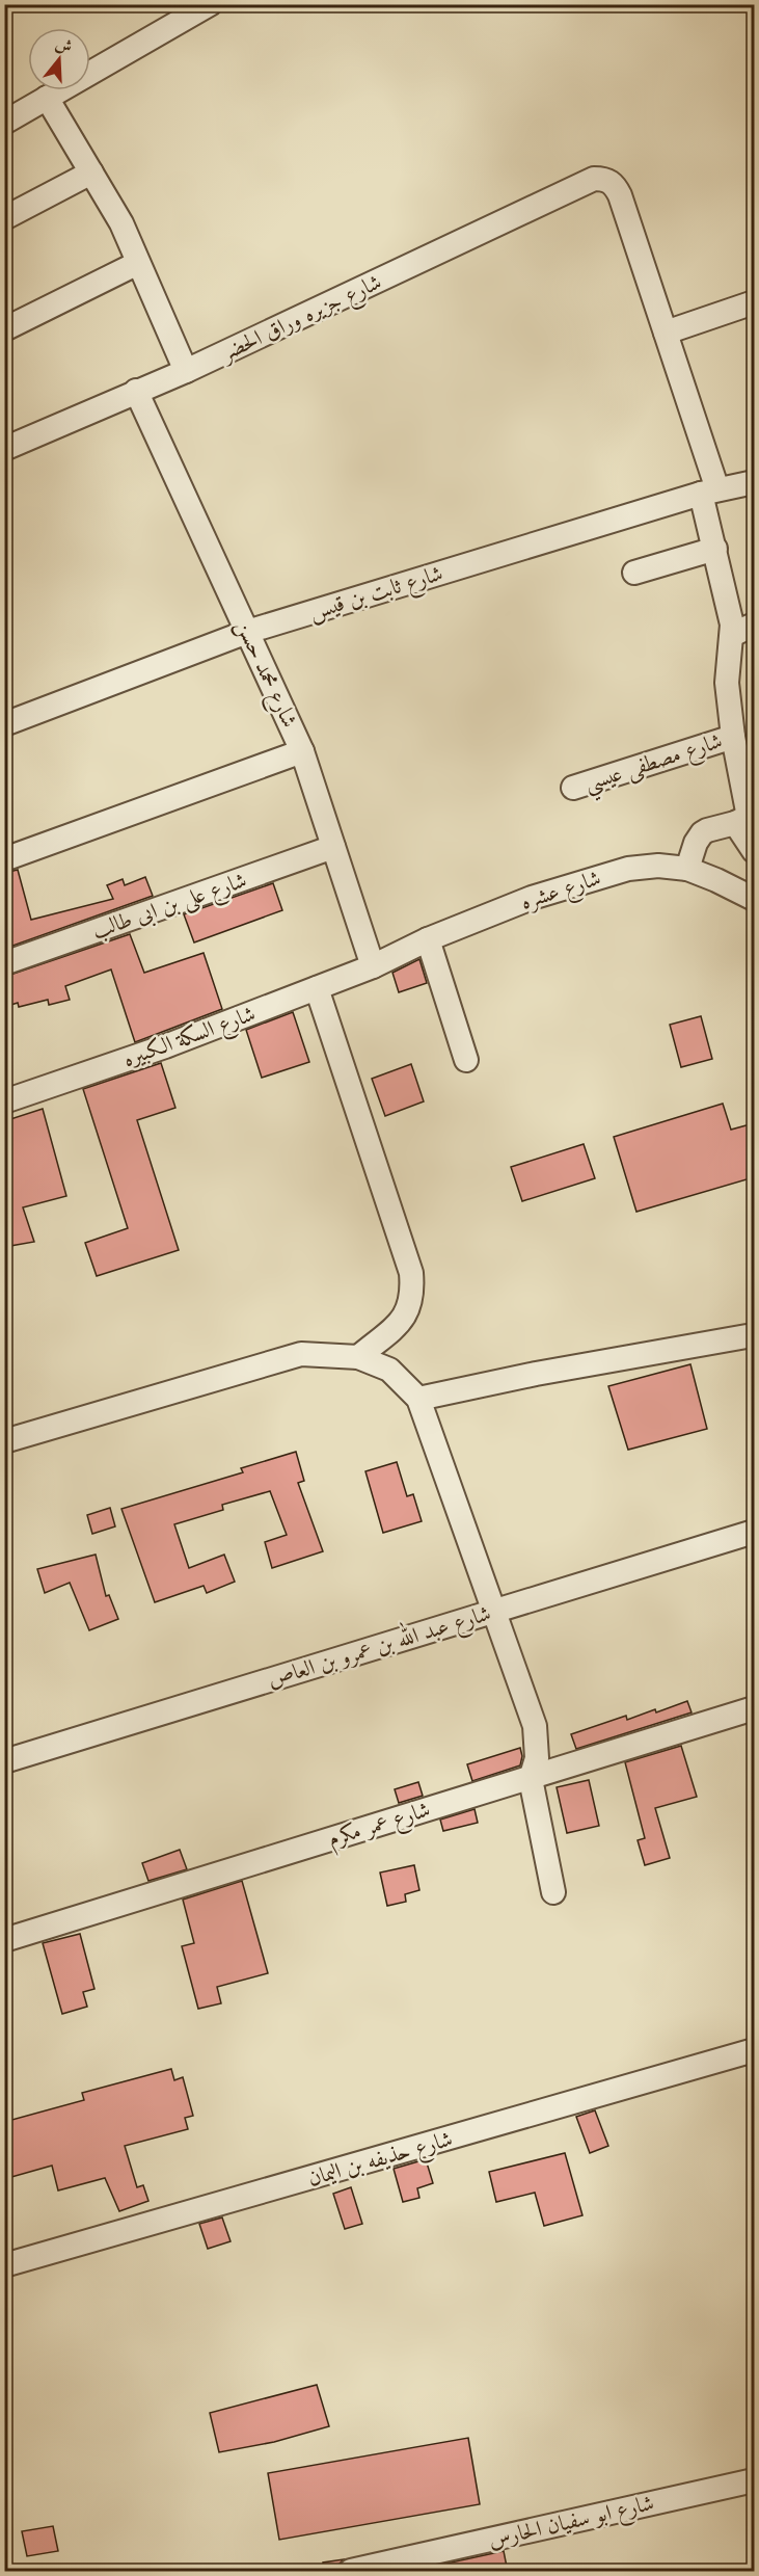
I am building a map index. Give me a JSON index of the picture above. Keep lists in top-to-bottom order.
{
  "streets": {
    "street": [
      "شارع جزيره وراق الحضر",
      "شارع ثابت بن قيس",
      "شارع محمد حسن",
      "شارع مصطفى عيسي",
      "شارع عشره",
      "شارع على بن ابى طالب",
      "شارع السكة الكبيره",
      "شارع عبد الله بن عمرو بن العاص",
      "شارع عمر مكرم",
      "شارع حذيفه بن اليمان",
      "شارع ابو سفيان الحارس"
    ]
  },
  "crossings": [
    ["شارع جزيره وراق الحضر", "شارع محمد حسن"],
    ["شارع ثابت بن قيس", "شارع محمد حسن"],
    ["شارع محمد حسن", "شارع عشره"],
    ["شارع محمد حسن", "شارع على بن ابى طالب"],
    ["شارع محمد حسن", "شارع السكة الكبيره"],
    ["شارع عشره", "شارع السكة الكبيره"]
  ],
  "north": "top"
}
